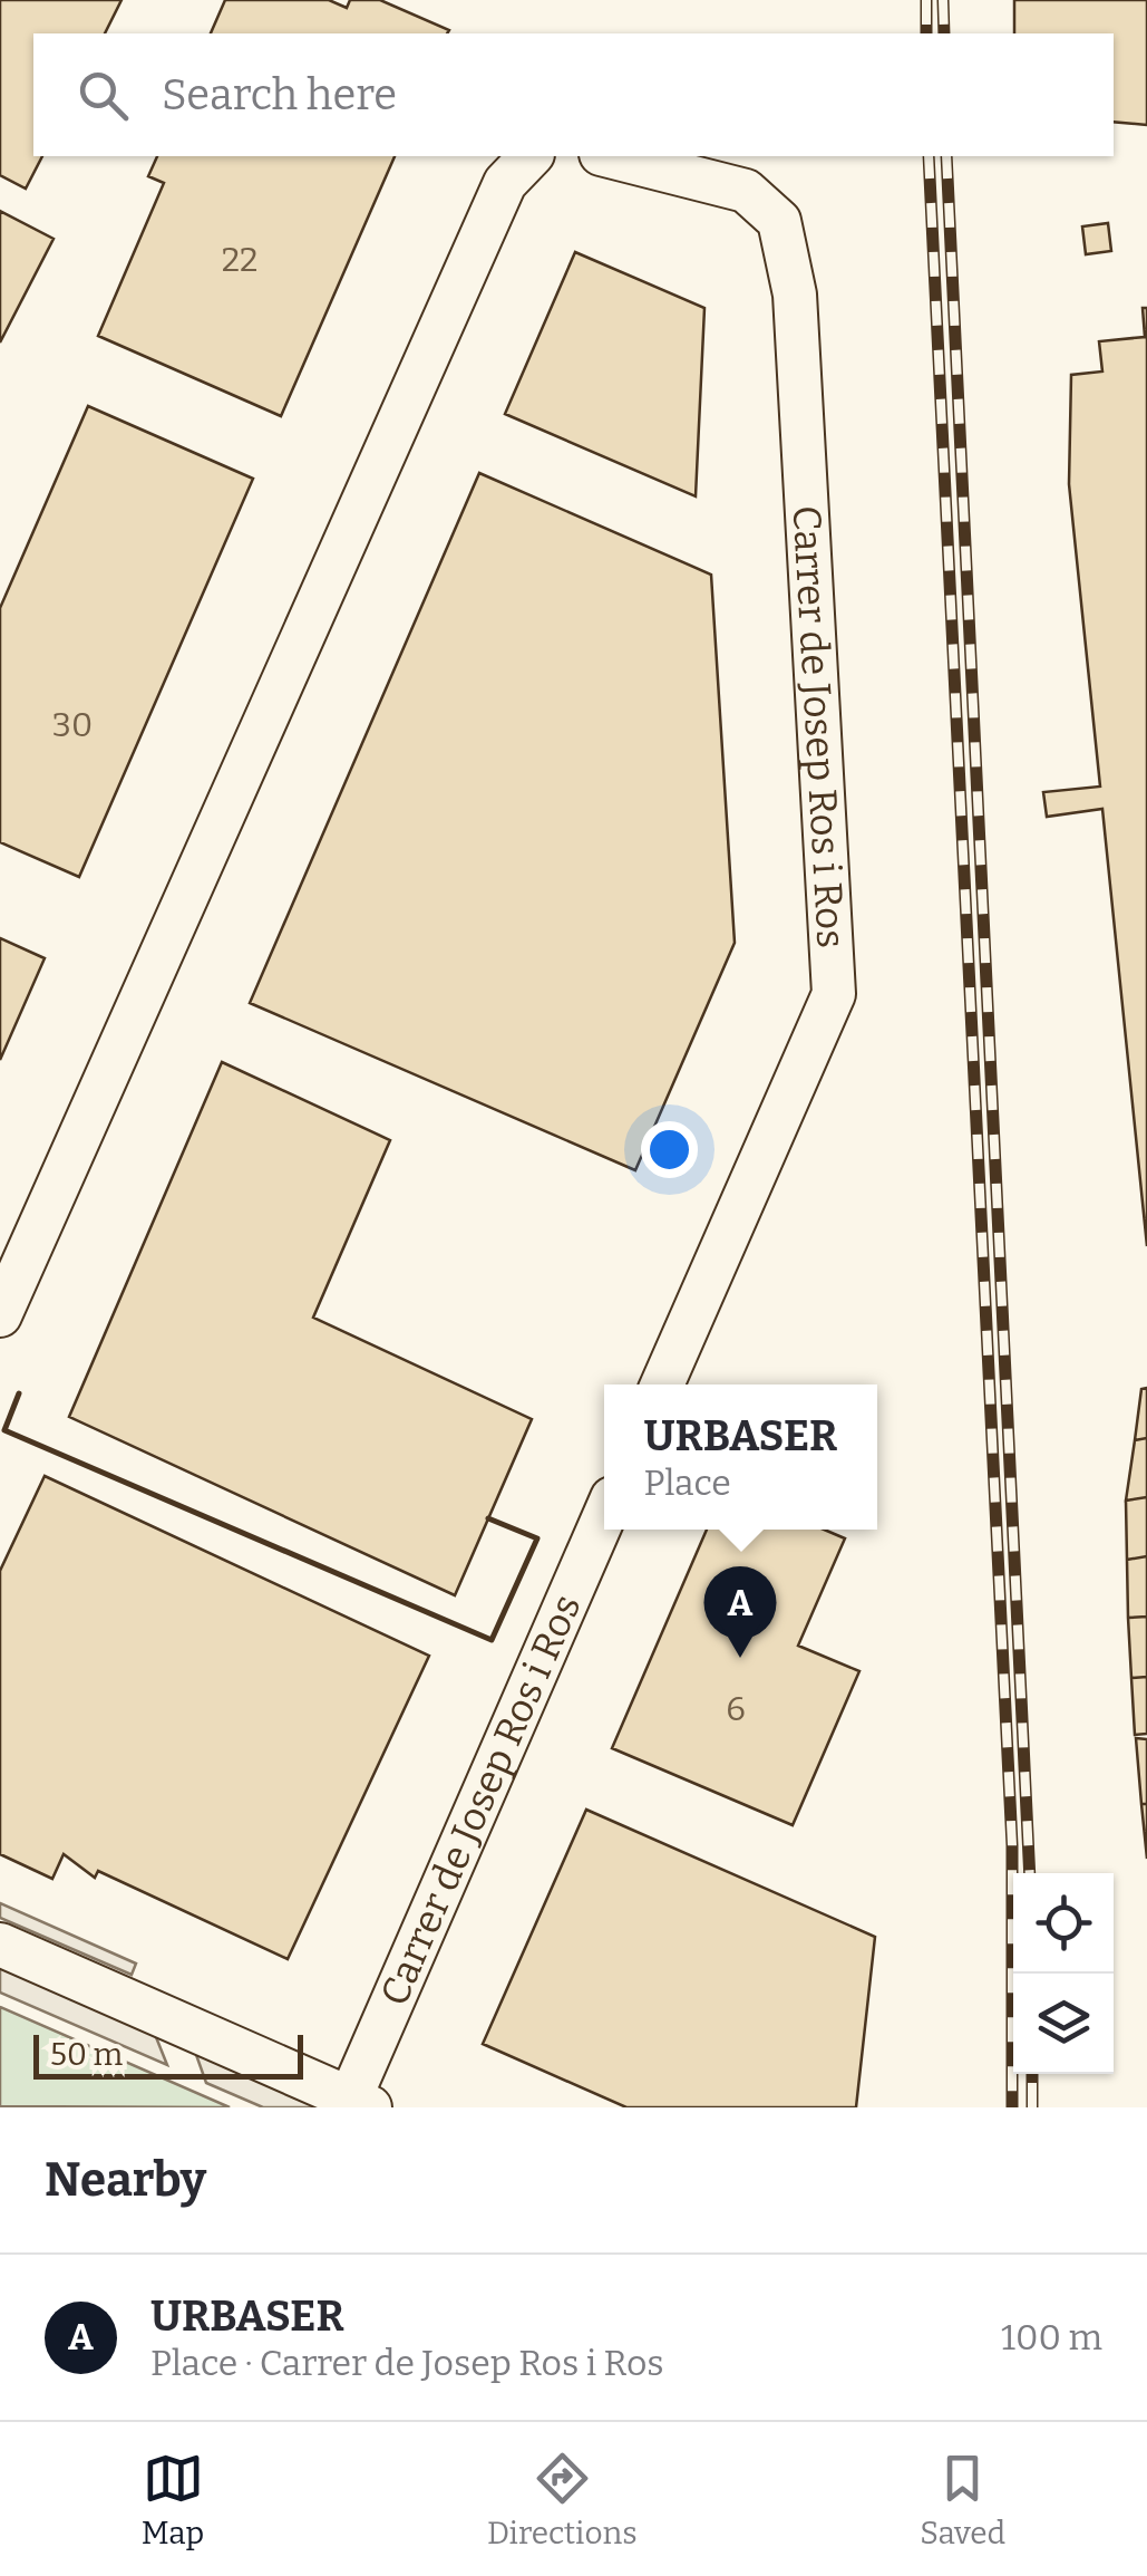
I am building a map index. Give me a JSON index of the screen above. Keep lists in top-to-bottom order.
{
  "streets": {
    "street": ["Carrer de Josep Ros i Ros"]
  },
  "house_numbers": ["22", "30", "6"],
  "scale_bar": "50 m",
  "page": {
    "search": "Search here",
    "popup": ["URBASER", "Place"],
    "pins": "A",
    "scale": "50 m",
    "heading": "Nearby",
    "list": [
      {
        "mark": "A",
        "name": "URBASER",
        "note": "Place · Carrer de Josep Ros i Ros",
        "value": "100 m"
      }
    ],
    "nav": ["Map", "Directions", "Saved"]
  }
}
